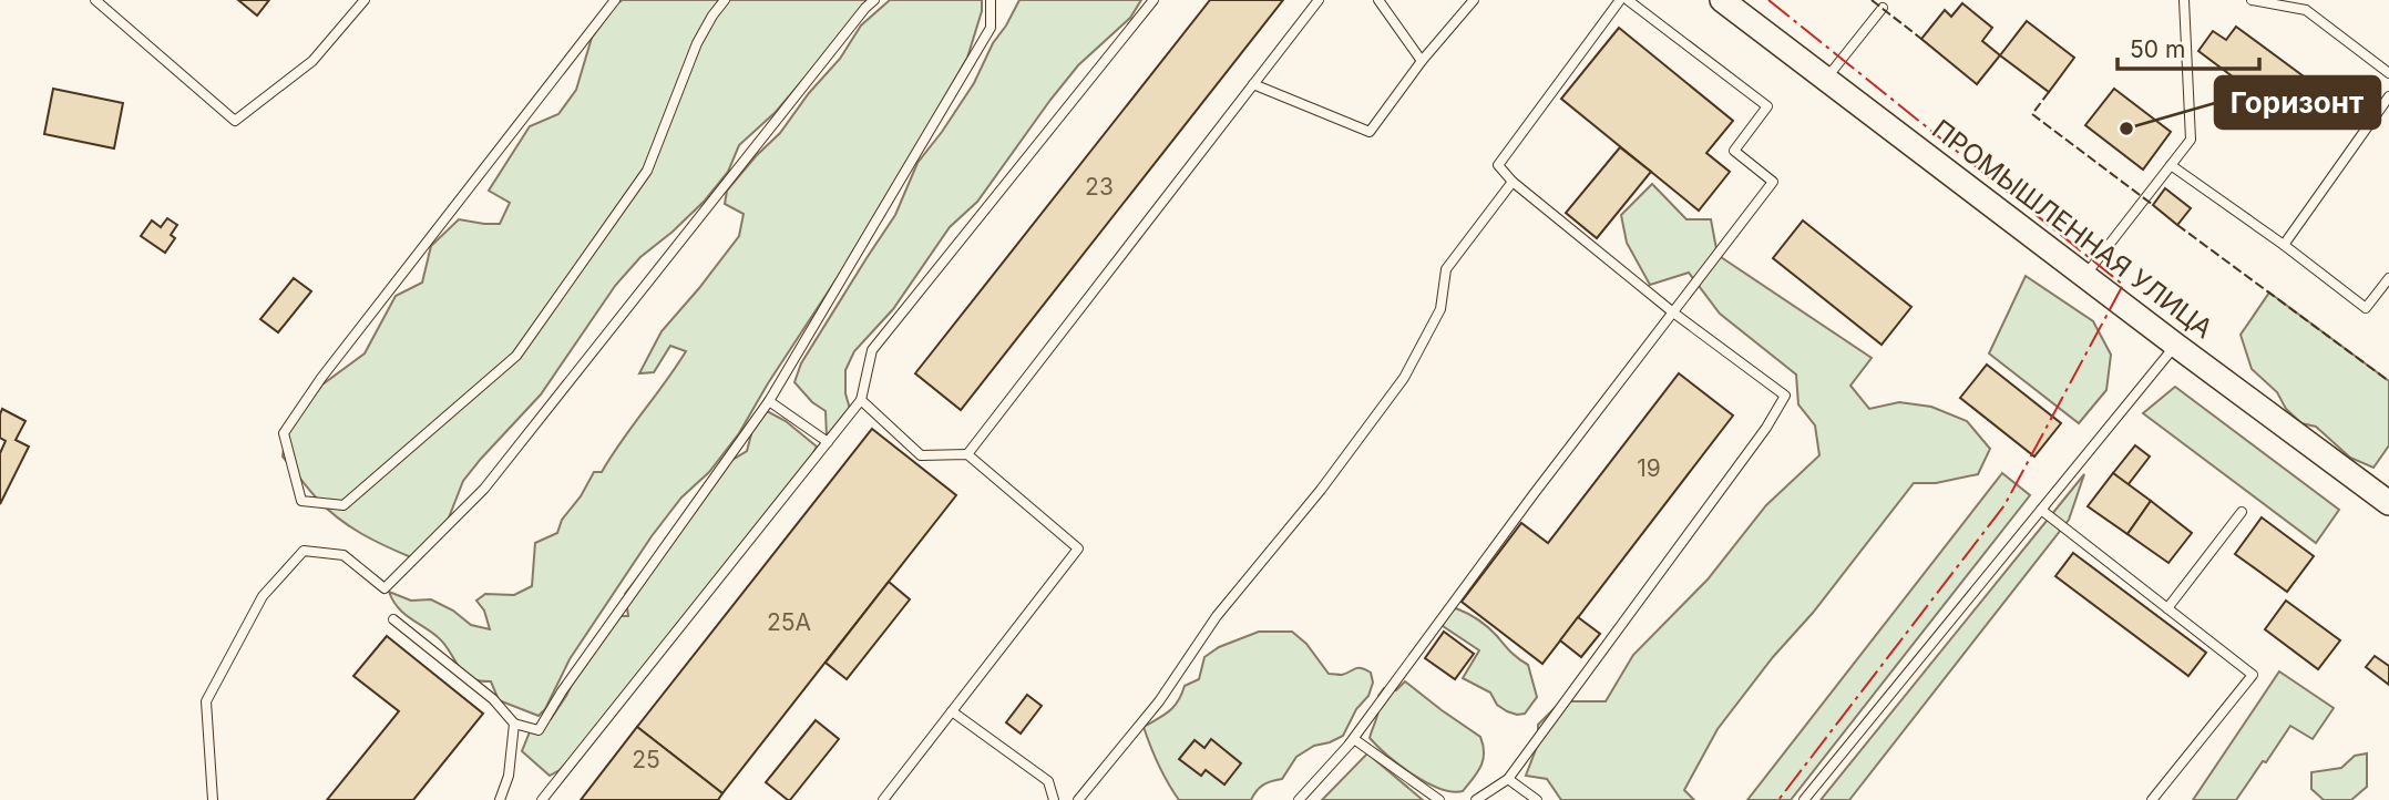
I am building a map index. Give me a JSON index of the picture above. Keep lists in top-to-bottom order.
{
  "streets": {
    "street": ["ПРОМЫШЛЕННАЯ УЛИЦА"]
  },
  "places": ["Горизонт"],
  "house_numbers": [
    "23",
    "19",
    "25А",
    "25"
  ],
  "scale_bar": "50 m"
}
